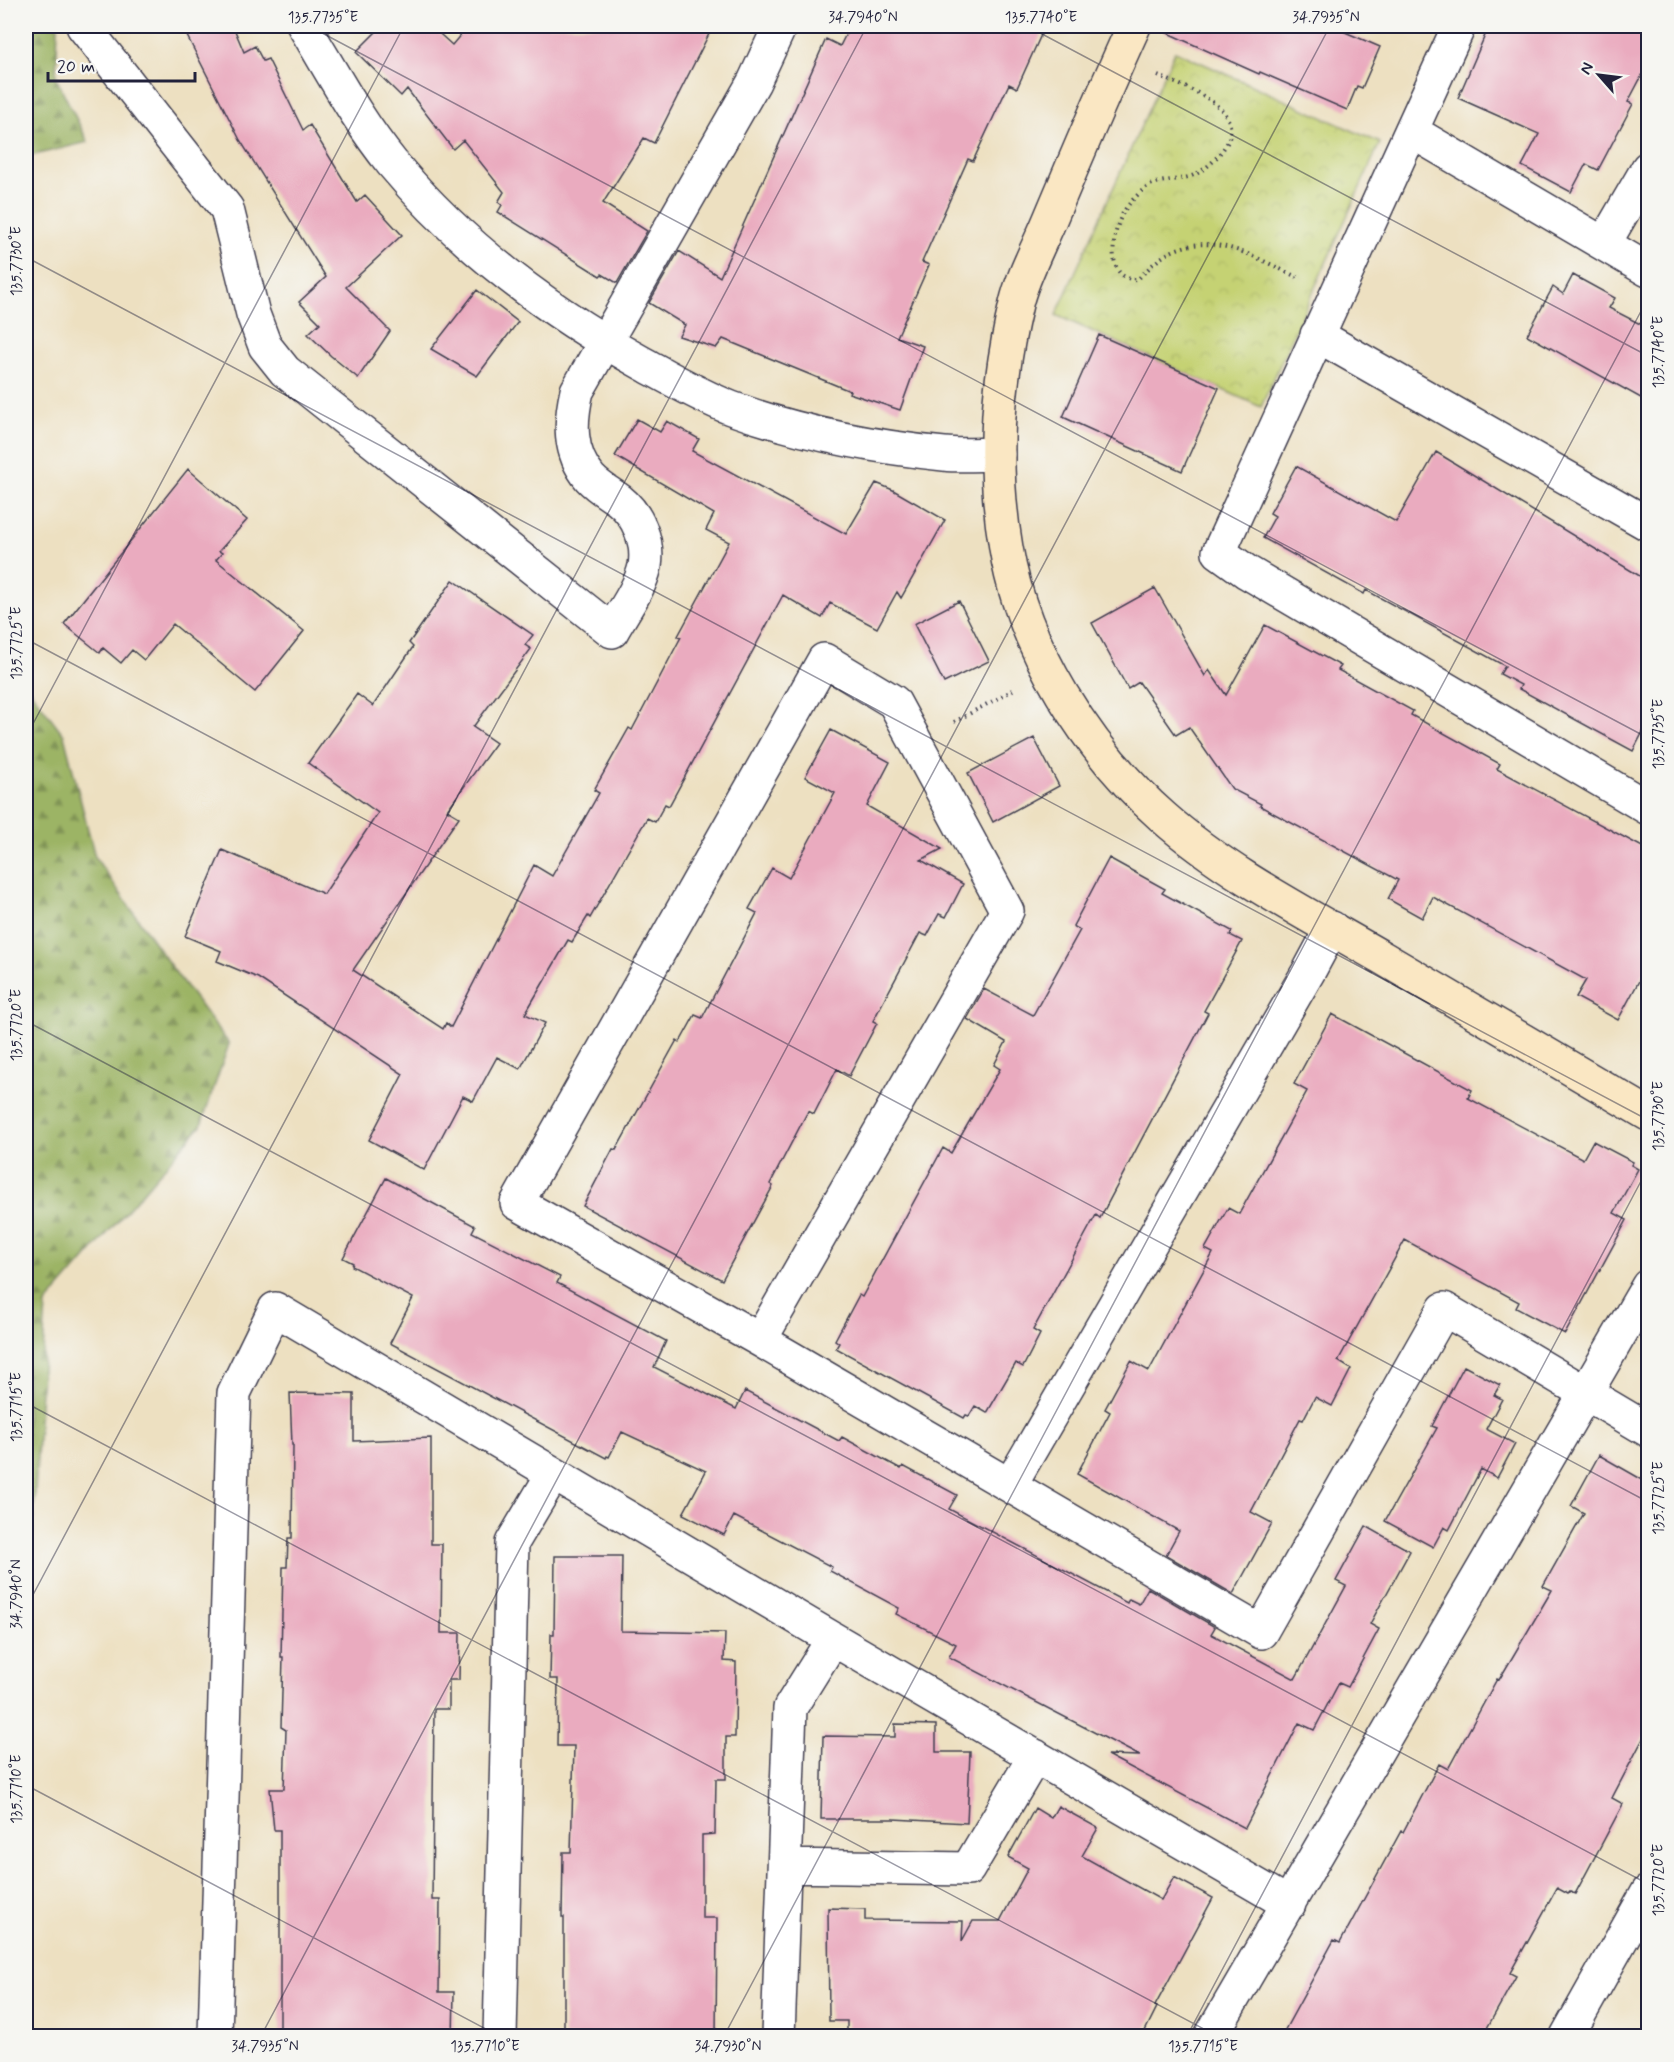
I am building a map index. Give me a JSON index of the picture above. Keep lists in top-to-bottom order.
{
  "scale_bar": "20 m",
  "north": "top left",
  "coordinates": [
    "135.7735°E",
    "34.7940°N",
    "135.7740°E",
    "34.7935°N",
    "135.7730°E",
    "135.7725°E",
    "135.7720°E",
    "135.7715°E",
    "135.7710°E",
    "34.7930°N"
  ]
}
